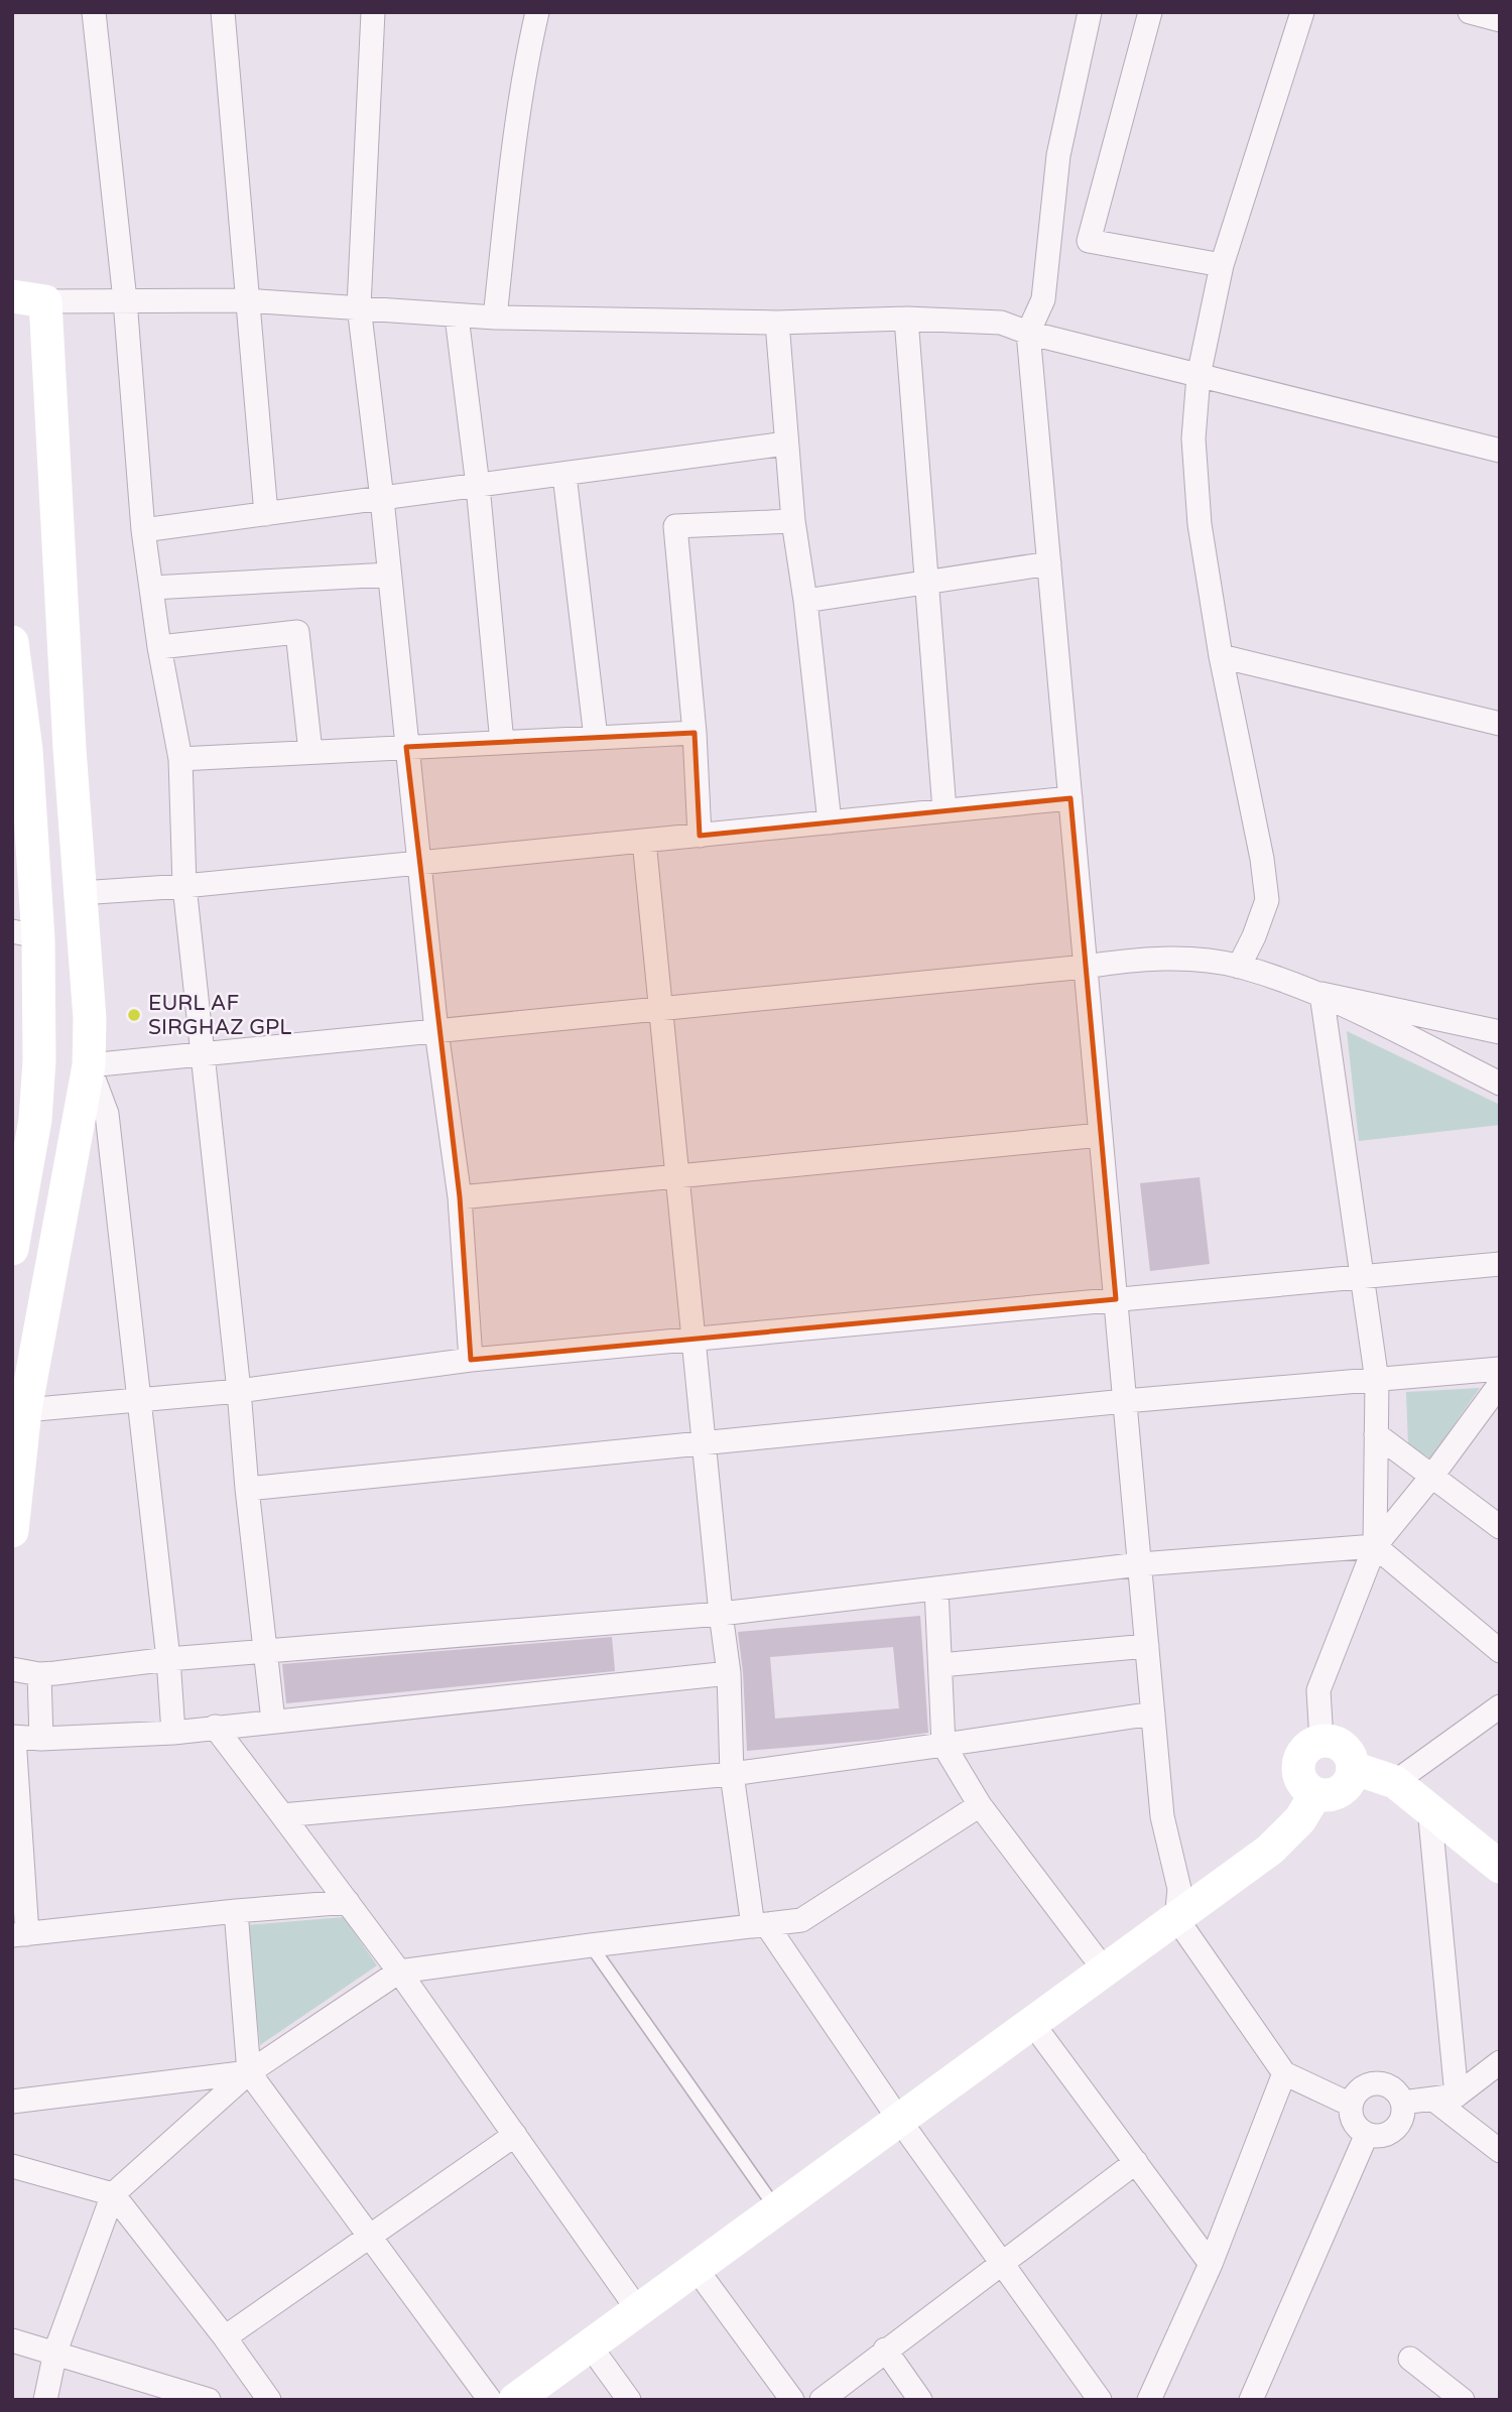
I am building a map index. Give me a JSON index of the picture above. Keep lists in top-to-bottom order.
{
  "places": ["EURL AF SIRGHAZ GPL"]
}
